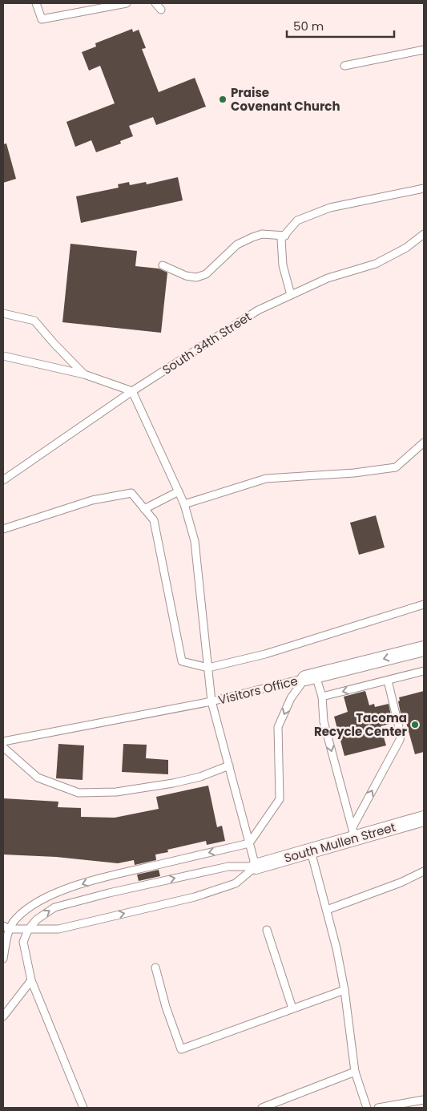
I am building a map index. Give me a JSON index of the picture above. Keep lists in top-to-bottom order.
{
  "streets": {
    "street": ["South Mullen Street"],
    "lane": ["South 34th Street", "Visitors Office"]
  },
  "places": ["Praise Covenant Church", "Tacoma Recycle Center"],
  "scale_bar": "50 m"
}
